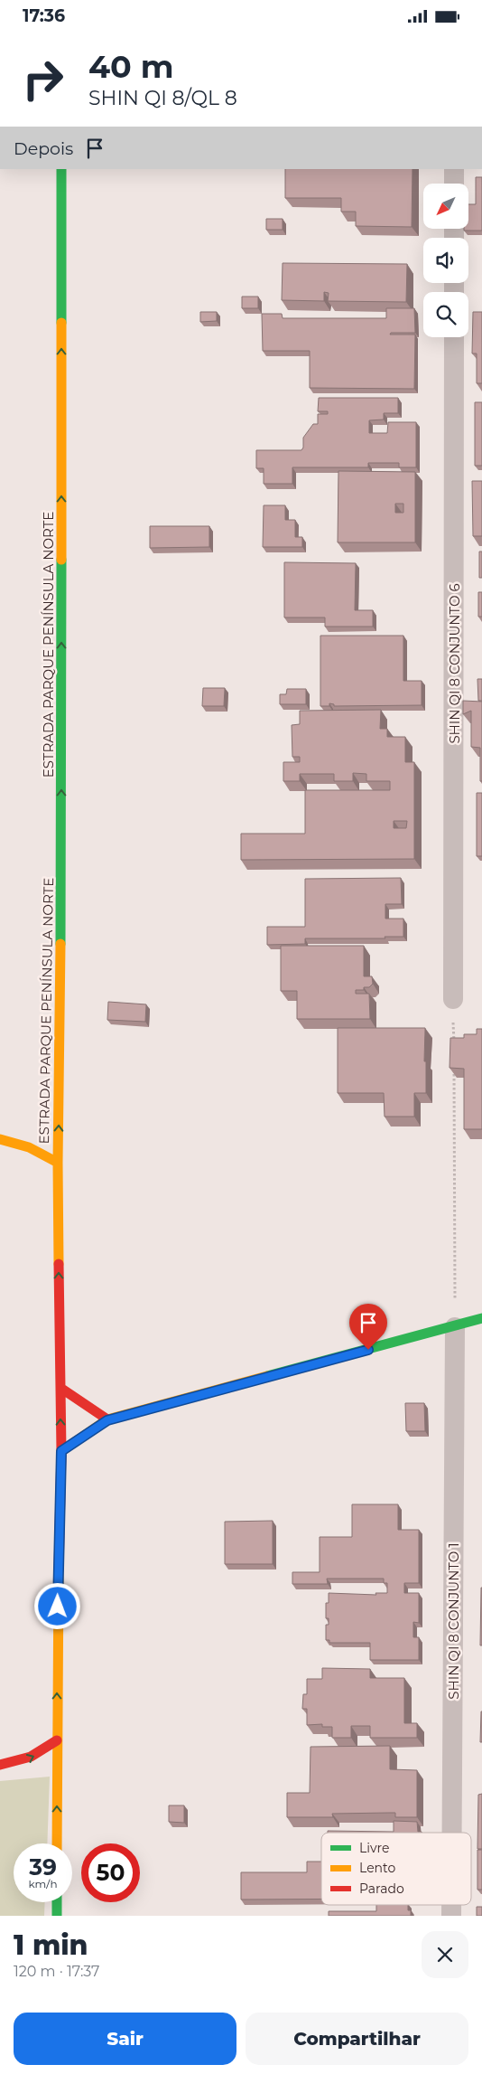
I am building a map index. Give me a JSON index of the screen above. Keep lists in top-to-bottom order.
{
  "streets": {
    "main road": ["ESTRADA PARQUE PENÍNSULA NORTE"],
    "street": ["SHIN QI 8 CONJUNTO 6", "SHIN QI 8 CONJUNTO 1"]
  },
  "one_way": ["ESTRADA PARQUE PENÍNSULA NORTE"],
  "legend": ["Livre", "Lento", "Parado"],
  "north": "bottom left",
  "page": {
    "status": "17:36",
    "turn": ["40 m", "SHIN QI 8/QL 8"],
    "then": "Depois",
    "speed": "39 km/h",
    "limit": "50",
    "heading": ["1 min", "120 m · 17:37"],
    "buttons": ["Sair", "Compartilhar"]
  }
}
